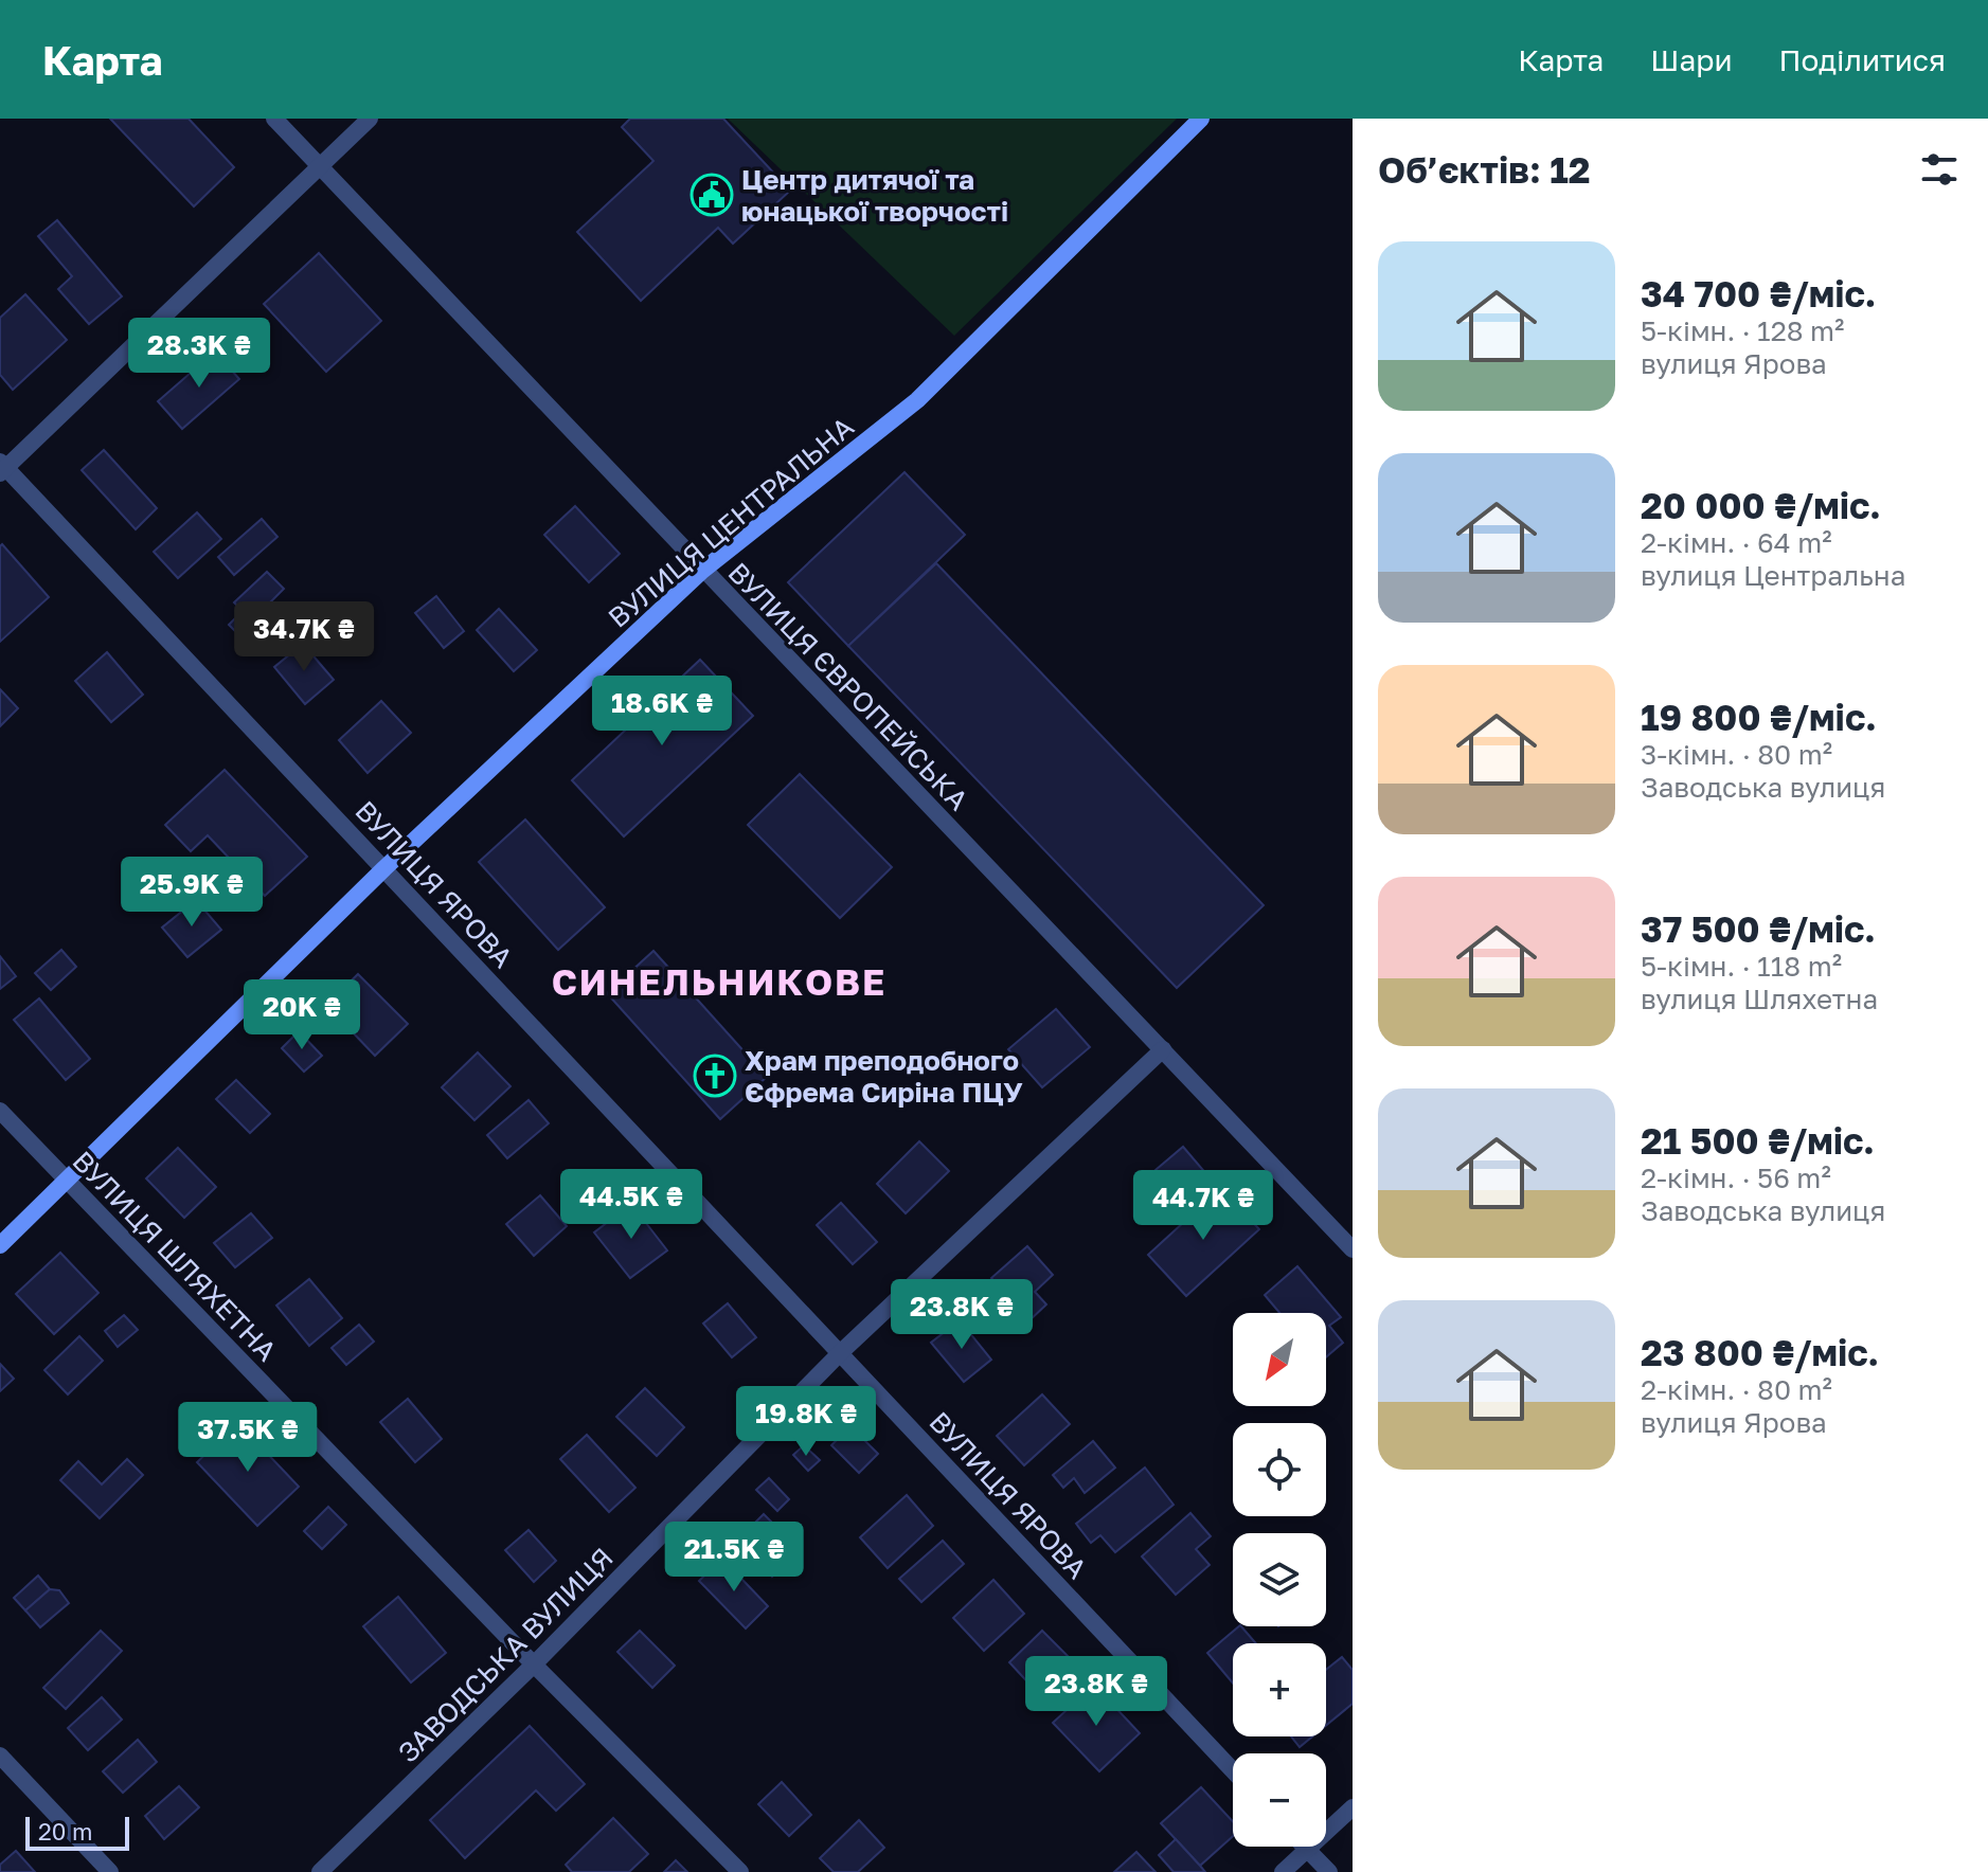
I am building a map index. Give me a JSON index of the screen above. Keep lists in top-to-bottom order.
{
  "streets": {
    "main road": ["ВУЛИЦЯ ЦЕНТРАЛЬНА"],
    "street": [
      "ВУЛИЦЯ ЄВРОПЕЙСЬКА",
      "ВУЛИЦЯ ЯРОВА",
      "ВУЛИЦЯ ШЛЯХЕТНА",
      "ЗАВОДСЬКА ВУЛИЦЯ"
    ]
  },
  "crossings": [
    ["ВУЛИЦЯ ЦЕНТРАЛЬНА", "ВУЛИЦЯ ЄВРОПЕЙСЬКА"],
    ["ВУЛИЦЯ ЦЕНТРАЛЬНА", "ВУЛИЦЯ ЯРОВА"],
    ["ВУЛИЦЯ ЦЕНТРАЛЬНА", "ВУЛИЦЯ ШЛЯХЕТНА"],
    ["ВУЛИЦЯ ЄВРОПЕЙСЬКА", "ЗАВОДСЬКА ВУЛИЦЯ"],
    ["ВУЛИЦЯ ЯРОВА", "ЗАВОДСЬКА ВУЛИЦЯ"],
    ["ВУЛИЦЯ ШЛЯХЕТНА", "ЗАВОДСЬКА ВУЛИЦЯ"]
  ],
  "districts": ["СИНЕЛЬНИКОВЕ"],
  "places": {
    "public building": ["Центр дитячої та юнацької творчості"],
    "church": ["Храм преподобного Єфрема Сиріна ПЦУ"]
  },
  "scale_bar": "20 m",
  "north": "bottom left",
  "page": {
    "header": "Карта",
    "nav": ["Карта", "Шари", "Поділитися"],
    "heading": "Об’єктів: 12",
    "list": [
      {
        "name": "34 700 ₴/міс.",
        "note": "5-кімн. · 128 m² · вулиця Ярова"
      },
      {
        "name": "20 000 ₴/міс.",
        "note": "2-кімн. · 64 m² · вулиця Центральна"
      },
      {
        "name": "19 800 ₴/міс.",
        "note": "3-кімн. · 80 m² · Заводська вулиця"
      },
      {
        "name": "37 500 ₴/міс.",
        "note": "5-кімн. · 118 m² · вулиця Шляхетна"
      },
      {
        "name": "21 500 ₴/міс.",
        "note": "2-кімн. · 56 m² · Заводська вулиця"
      },
      {
        "name": "23 800 ₴/міс.",
        "note": "2-кімн. · 80 m² · вулиця Ярова"
      }
    ],
    "price": [
      "28.3K ₴",
      "34.7K ₴",
      "18.6K ₴",
      "25.9K ₴",
      "20K ₴",
      "44.5K ₴",
      "44.7K ₴",
      "23.8K ₴",
      "19.8K ₴",
      "37.5K ₴",
      "21.5K ₴",
      "23.8K ₴"
    ],
    "map_buttons": ["+", "−"],
    "scale": "20 m"
  }
}
